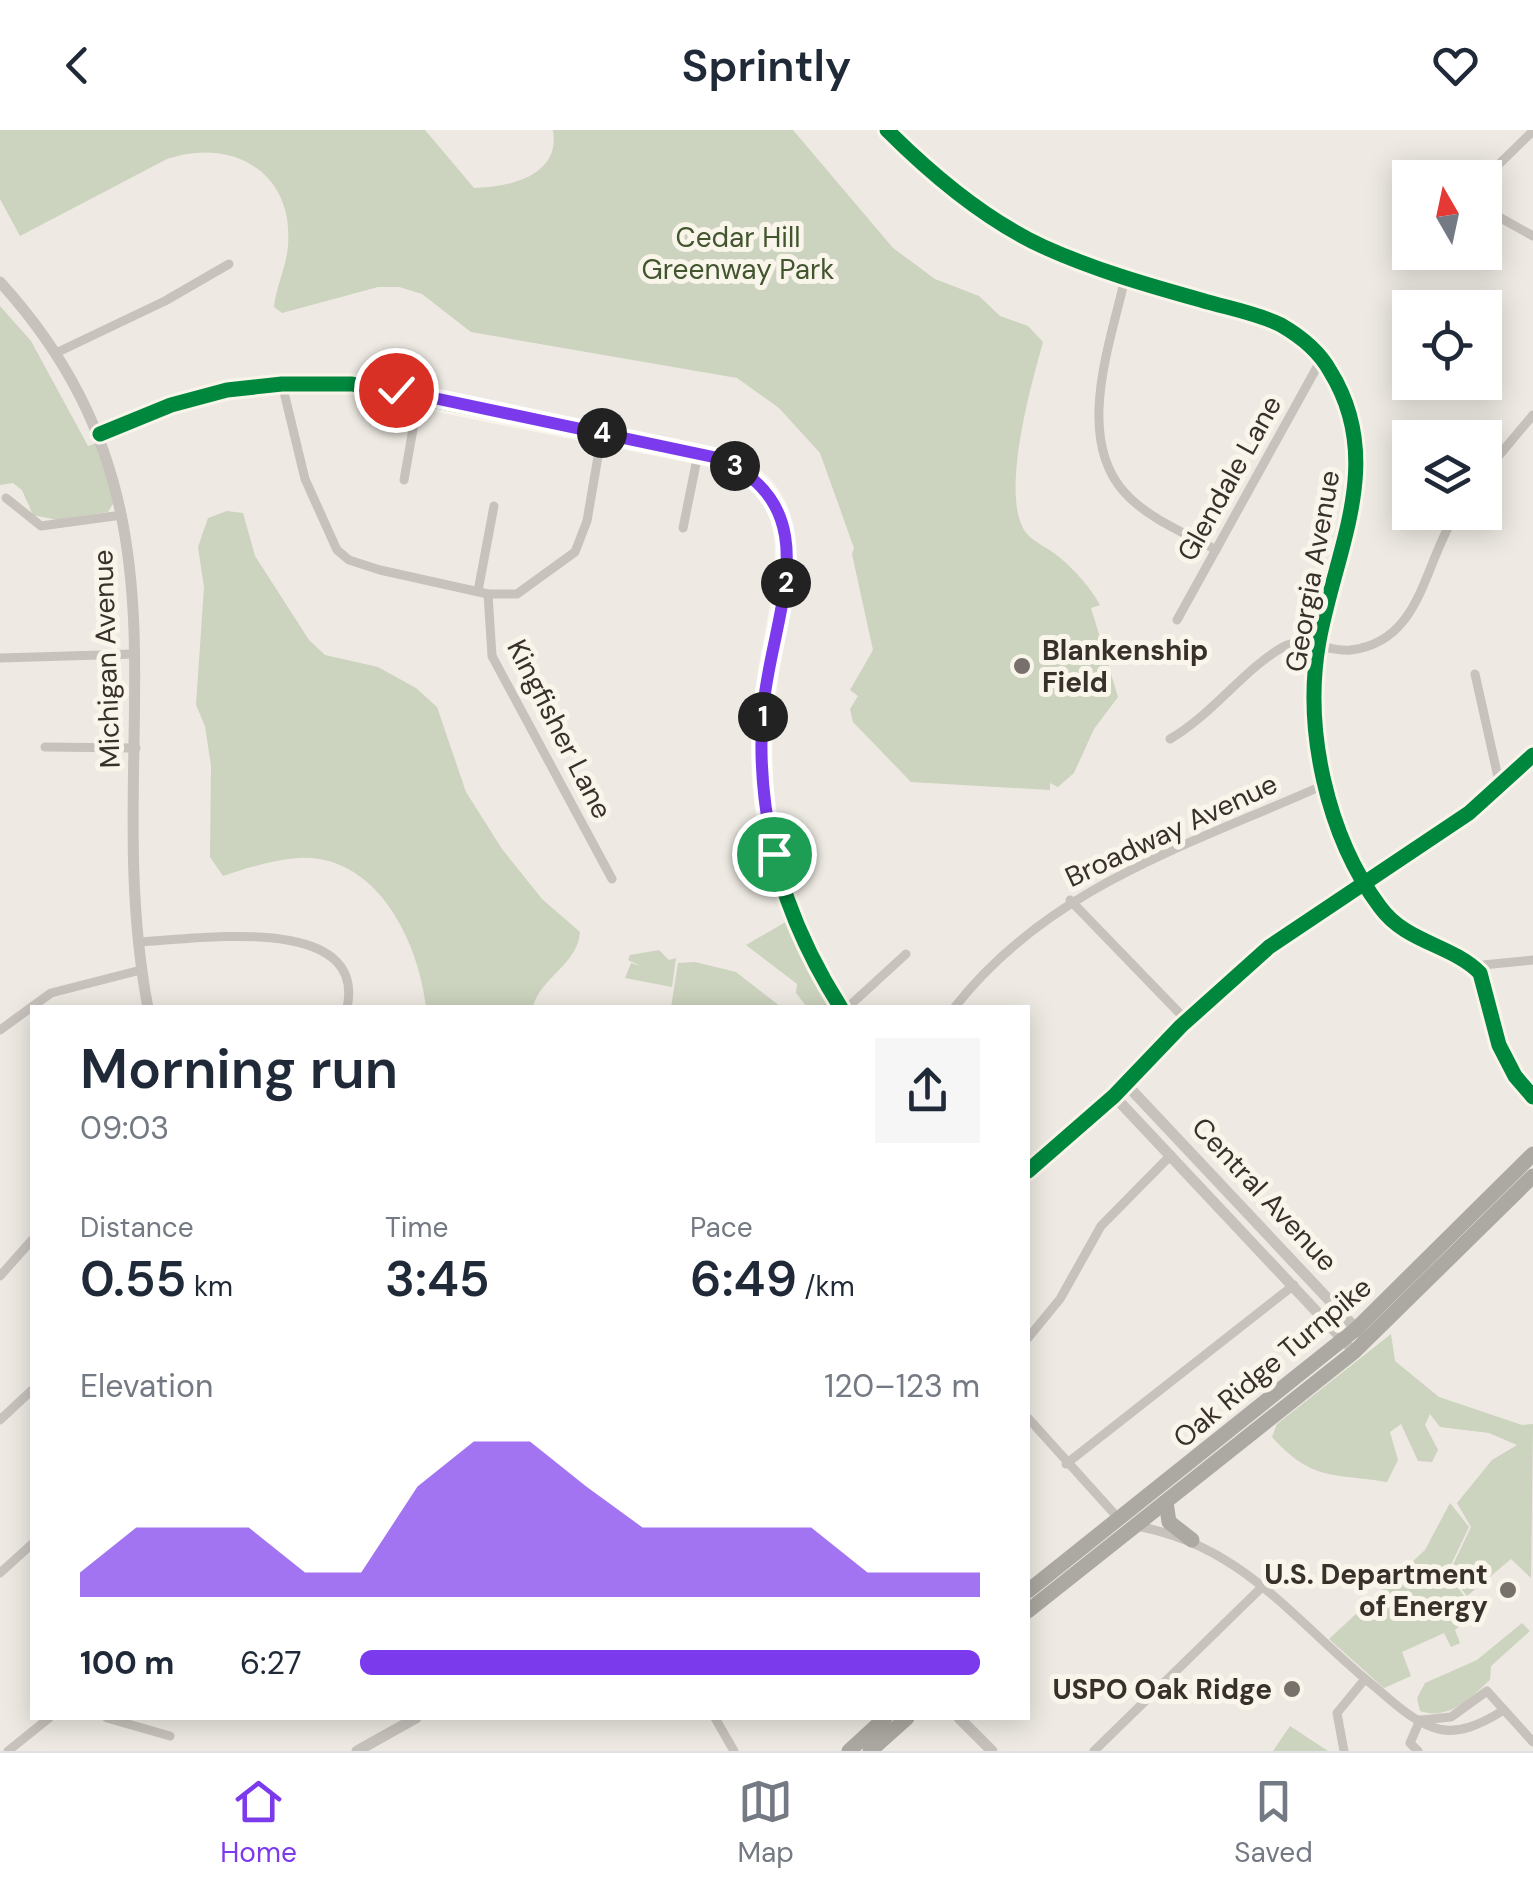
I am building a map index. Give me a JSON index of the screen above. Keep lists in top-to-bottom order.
{
  "streets": {
    "highway": ["Oak Ridge Turnpike"],
    "street": [
      "Glendale Lane",
      "Georgia Avenue",
      "Michigan Avenue",
      "Kingfisher Lane",
      "Broadway Avenue",
      "Central Avenue"
    ]
  },
  "crossings": [
    ["Glendale Lane", "Georgia Avenue"],
    ["Georgia Avenue", "Broadway Avenue"],
    ["Central Avenue", "Oak Ridge Turnpike"]
  ],
  "parks": ["Cedar Hill Greenway Park"],
  "places": ["Blankenship Field", "U.S. Department of Energy", "USPO Oak Ridge"],
  "north": "top",
  "page": {
    "header": "Sprintly",
    "pins": [
      "4",
      "3",
      "2",
      "1"
    ],
    "heading": ["Morning run", "09:03"],
    "stats": [
      ["Distance", "0.55 km"],
      ["Time", "3:45"],
      ["Pace", "6:49 /km"]
    ],
    "chart": ["Elevation", "120–123 m"],
    "list": [
      {
        "name": "100 m",
        "note": "6:27"
      }
    ],
    "tabs": ["Home", "Map", "Saved"]
  }
}
